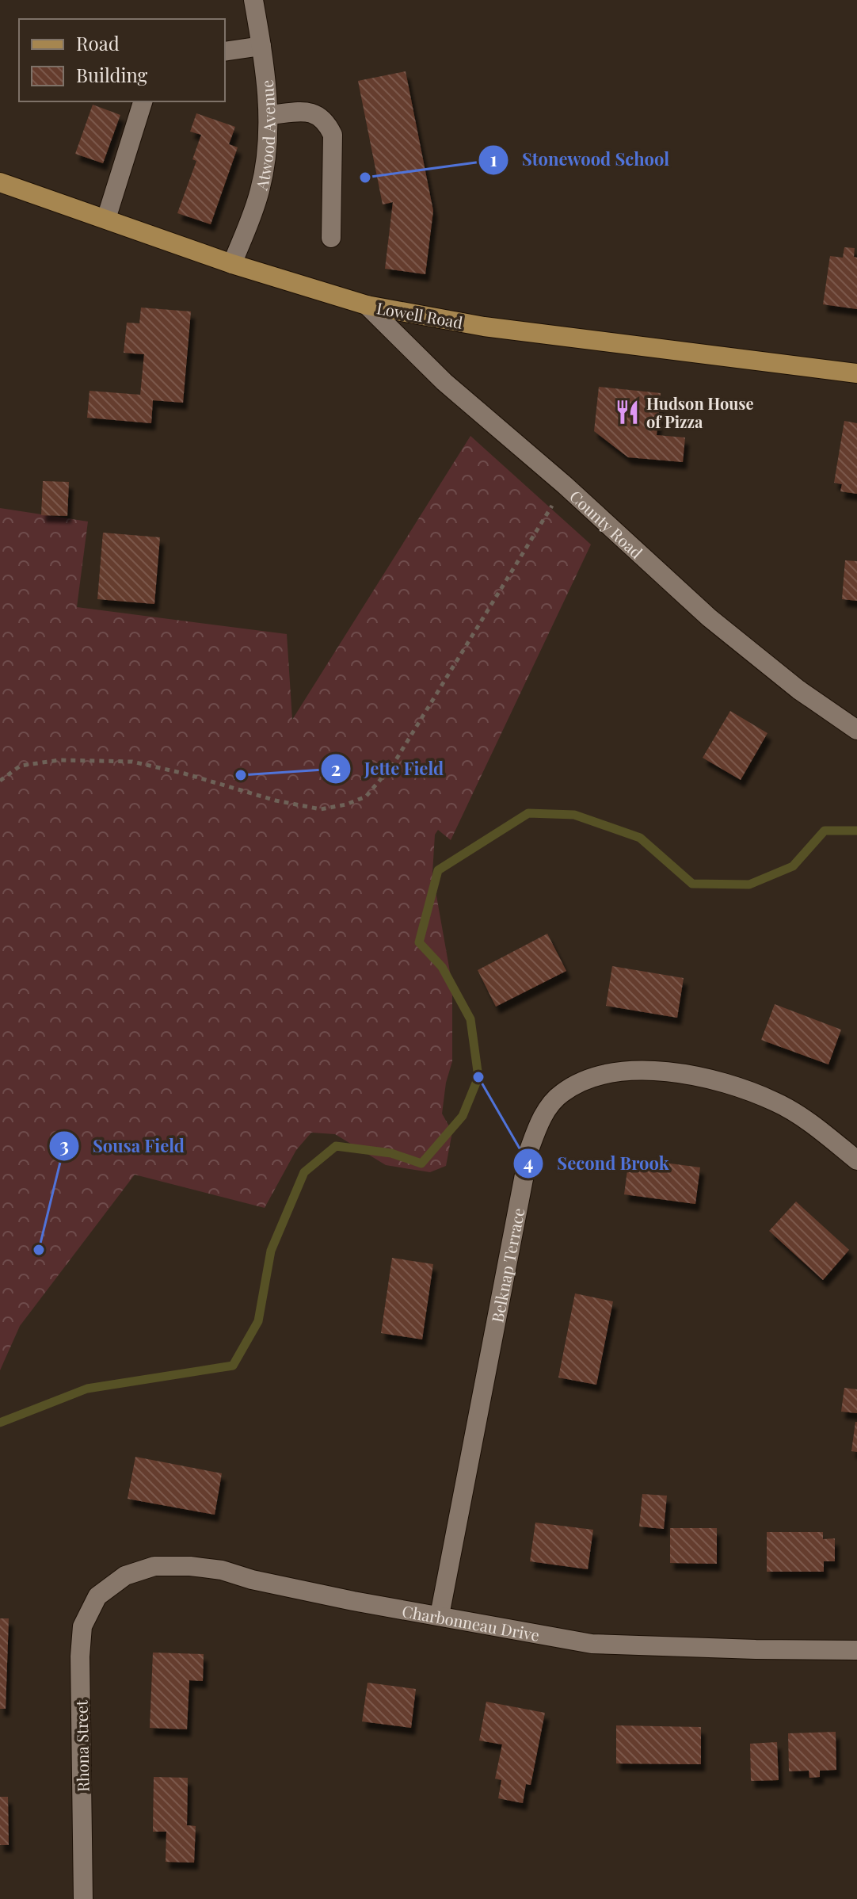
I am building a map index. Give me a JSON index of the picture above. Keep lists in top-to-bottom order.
{
  "streets": {
    "main road": ["Lowell Road"],
    "street": [
      "Atwood Avenue",
      "County Road",
      "Belknap Terrace",
      "Charbonneau Drive",
      "Rhona Street"
    ]
  },
  "crossings": [
    ["Atwood Avenue", "Lowell Road"],
    ["Lowell Road", "County Road"],
    ["Belknap Terrace", "Charbonneau Drive"],
    ["Charbonneau Drive", "Rhona Street"]
  ],
  "places": {
    "other": [
      "Stonewood School",
      "Jette Field",
      "Second Brook",
      "Sousa Field"
    ],
    "restaurant": ["Hudson House of Pizza"]
  },
  "legend": ["Road", "Building"]
}
